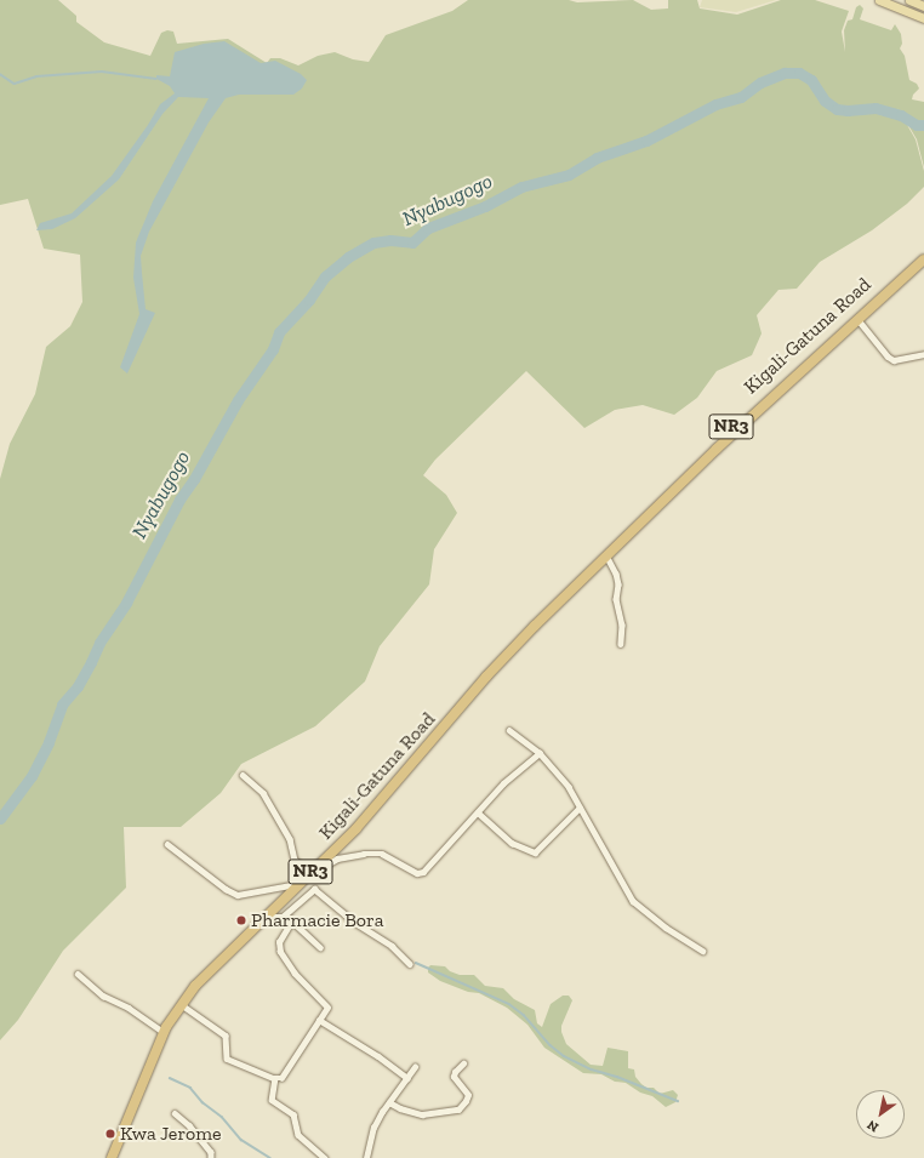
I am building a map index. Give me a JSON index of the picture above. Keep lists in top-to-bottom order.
{
  "streets": {
    "highway": ["Kigali-Gatuna Road", "NR3"]
  },
  "water": ["Nyabugogo"],
  "places": ["Pharmacie Bora", "Kwa Jerome"],
  "north": "bottom left"
}
